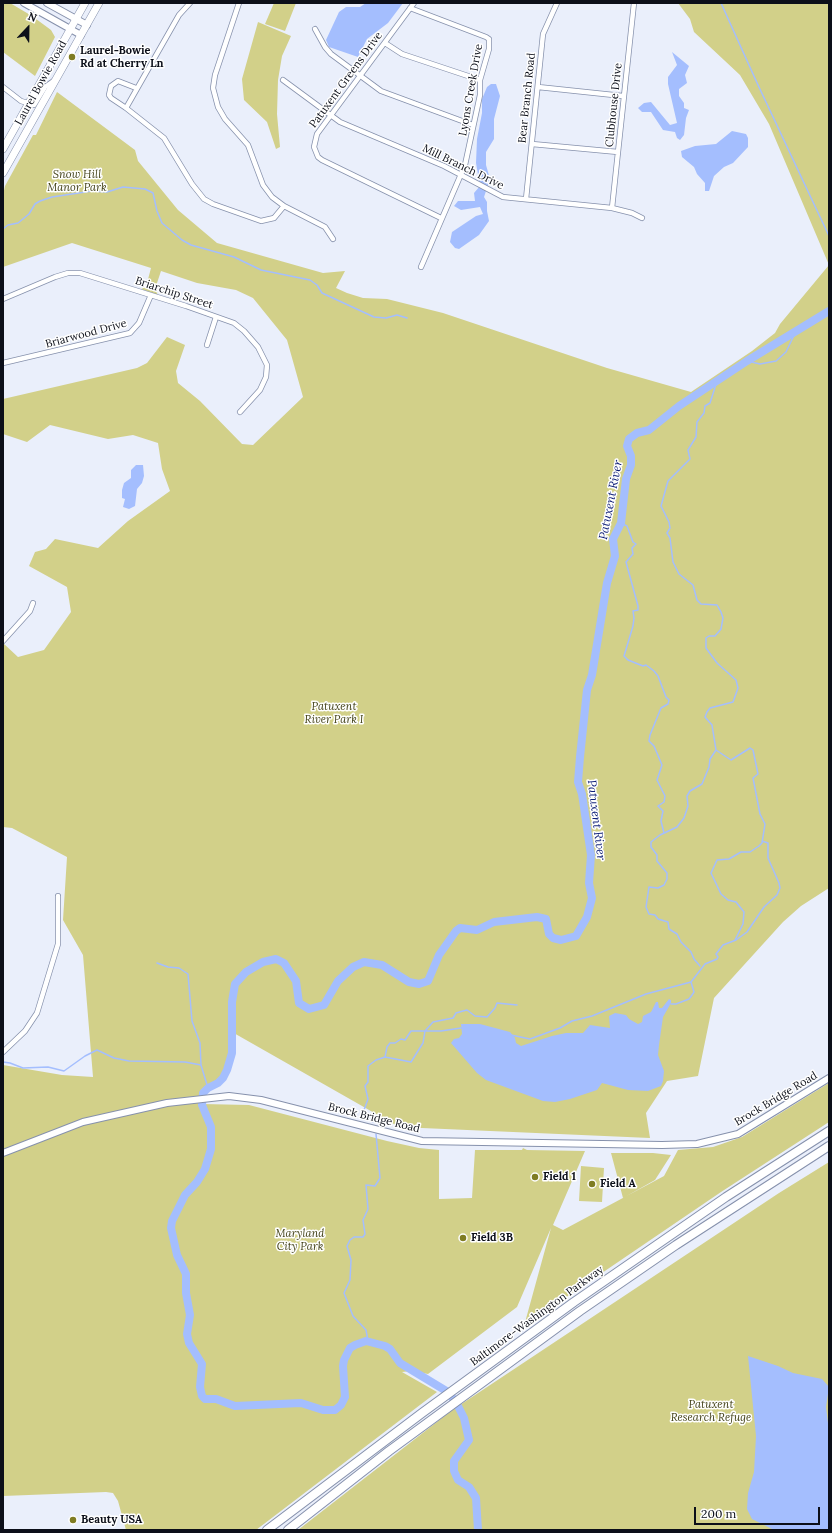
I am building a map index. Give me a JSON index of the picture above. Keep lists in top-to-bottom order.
{
  "streets": {
    "highway": ["Baltimore-Washington Parkway"],
    "main road": ["Laurel Bowie Road"],
    "street": [
      "Patuxent Greens Drive",
      "Lyons Creek Drive",
      "Bear Branch Road",
      "Clubhouse Drive",
      "Mill Branch Drive",
      "Briarchip Street",
      "Briarwood Drive",
      "Brock Bridge Road"
    ]
  },
  "crossings": [
    ["Patuxent Greens Drive", "Lyons Creek Drive"],
    ["Patuxent Greens Drive", "Mill Branch Drive"],
    ["Lyons Creek Drive", "Mill Branch Drive"],
    ["Bear Branch Road", "Mill Branch Drive"],
    ["Clubhouse Drive", "Mill Branch Drive"],
    ["Briarchip Street", "Briarwood Drive"]
  ],
  "water": ["Patuxent River"],
  "parks": [
    "Snow Hill Manor Park",
    "Patuxent River Park I",
    "Maryland City Park",
    "Patuxent Research Refuge"
  ],
  "places": [
    "Laurel-Bowie Rd at Cherry Ln",
    "Field 1",
    "Field A",
    "Field 3B",
    "Beauty USA"
  ],
  "scale_bar": "200 m",
  "north": "top"
}
